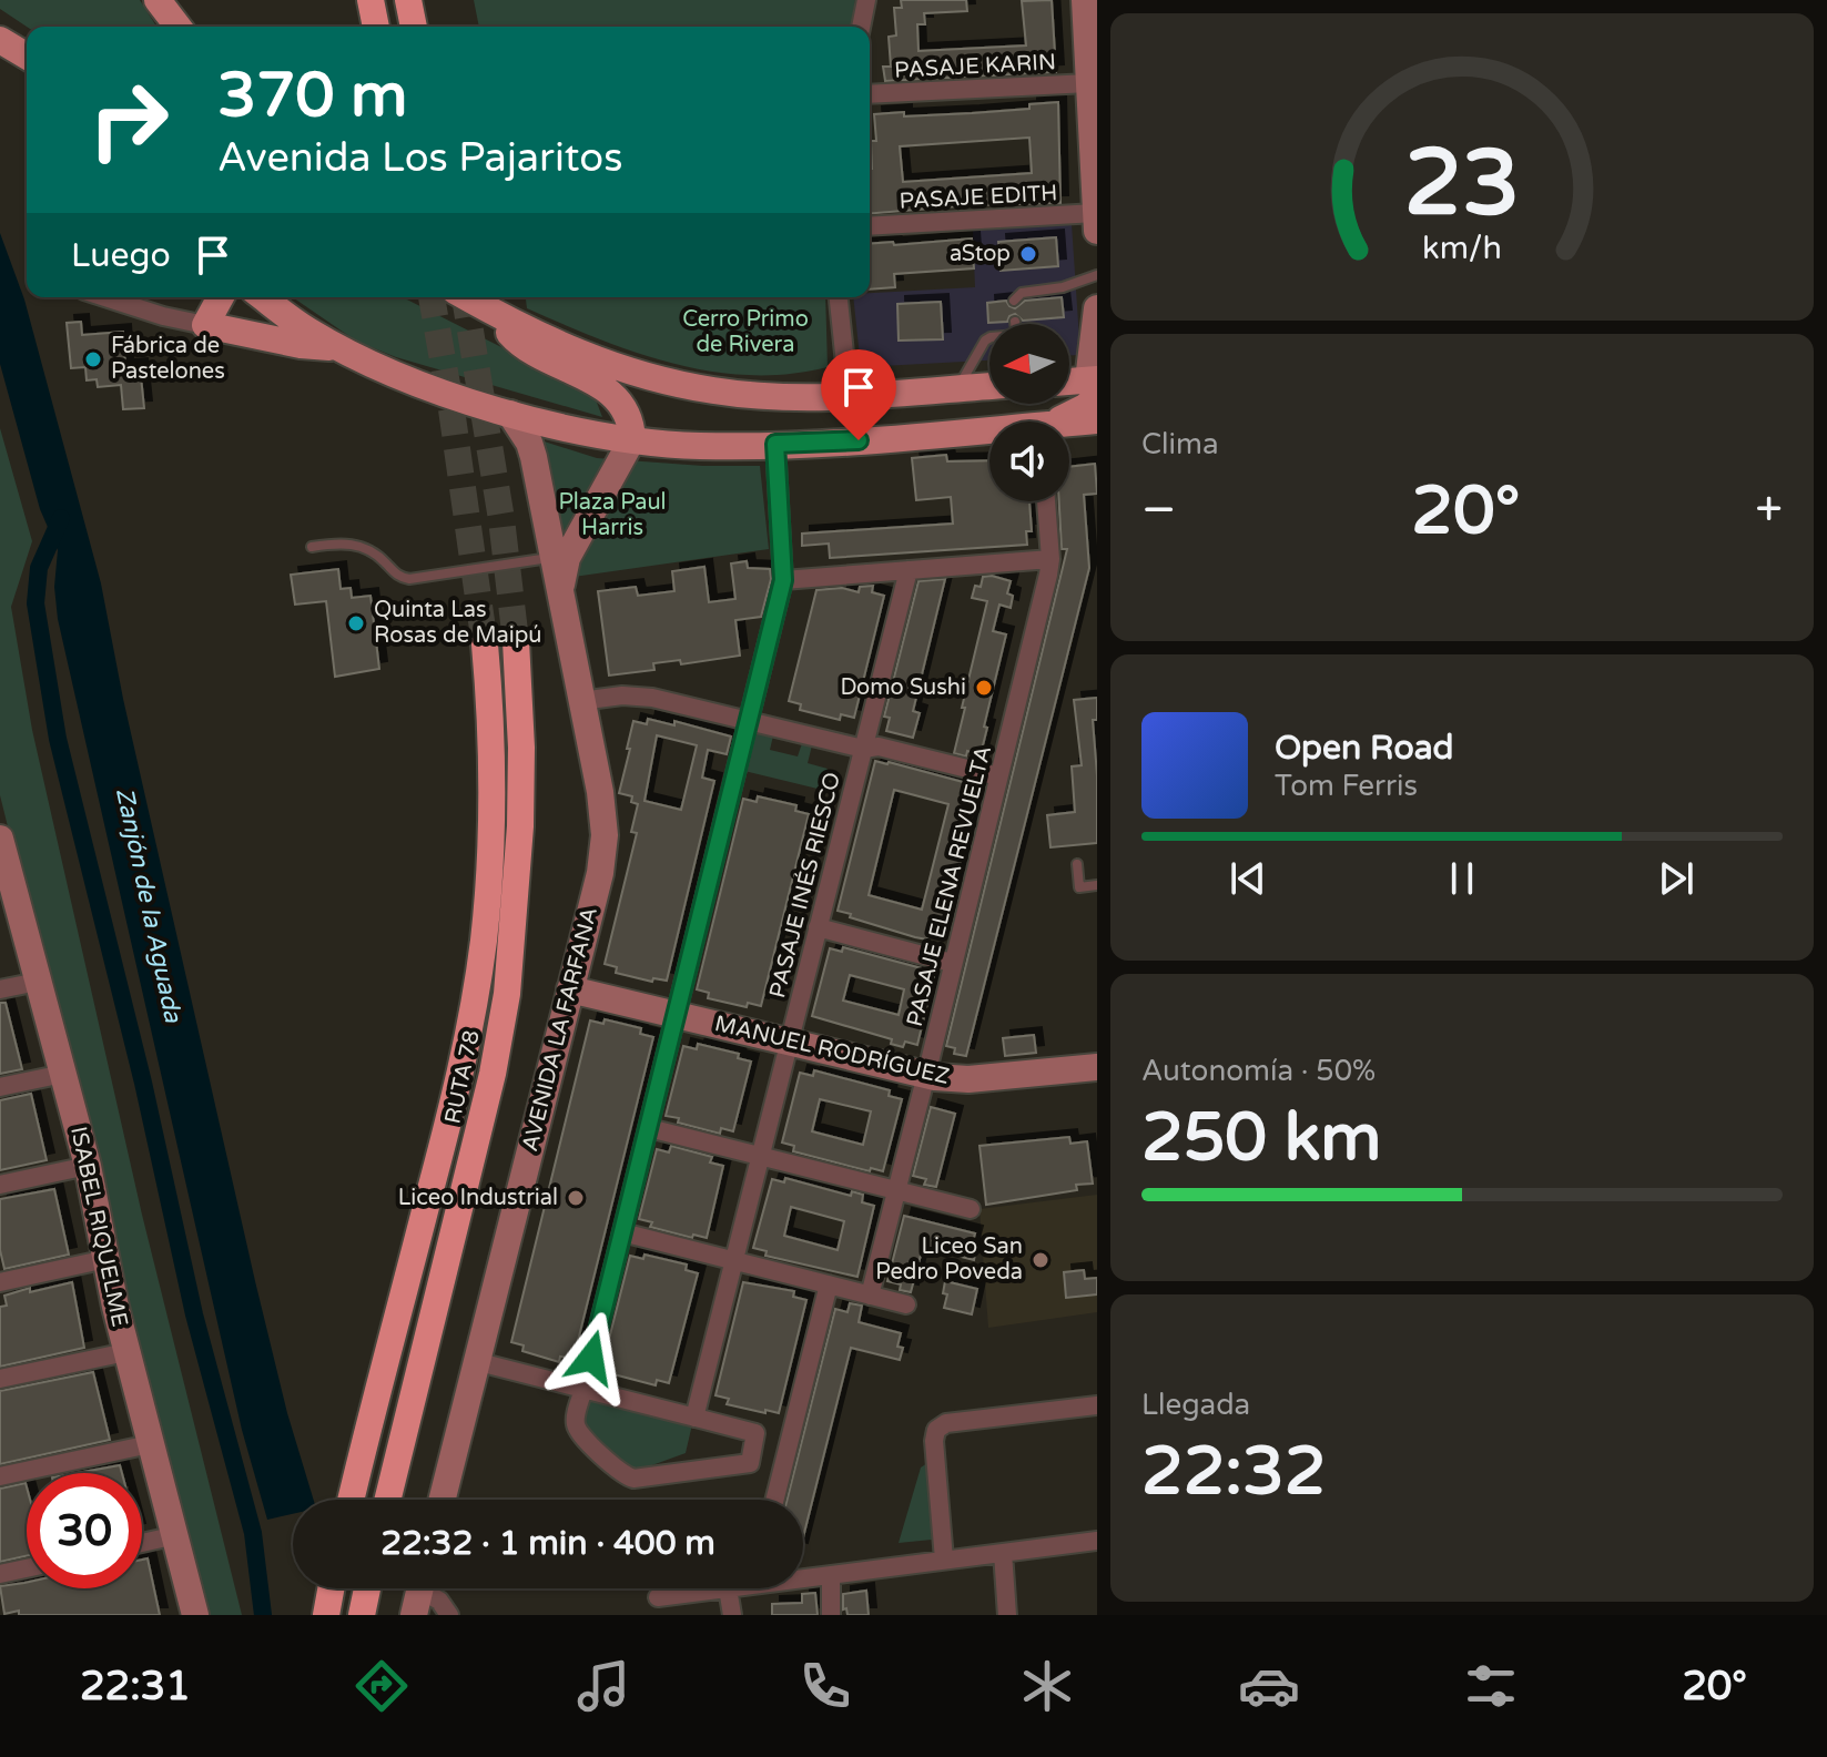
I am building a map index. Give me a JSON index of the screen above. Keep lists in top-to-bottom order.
{
  "streets": {
    "highway": ["RUTA 78"],
    "street": [
      "PASAJE KARIN",
      "PASAJE EDITH",
      "PASAJE INÉS RIESCO",
      "PASAJE ELENA REVUELTA",
      "AVENIDA LA FARFANA",
      "MANUEL RODRÍGUEZ",
      "ISABEL RIQUELME"
    ]
  },
  "crossings": [
    ["PASAJE INÉS RIESCO", "MANUEL RODRÍGUEZ"],
    ["PASAJE ELENA REVUELTA", "MANUEL RODRÍGUEZ"],
    ["AVENIDA LA FARFANA", "MANUEL RODRÍGUEZ"]
  ],
  "water": ["Zanjón de la Aguada"],
  "parks": ["Cerro Primo de Rivera", "Plaza Paul Harris"],
  "places": [
    "aStop",
    "Fábrica de Pastelones",
    "Quinta Las Rosas de Maipú",
    "Domo Sushi",
    "Liceo Industrial",
    "Liceo San Pedro Poveda"
  ],
  "north": "left",
  "page": {
    "turn": ["370 m", "Avenida Los Pajaritos"],
    "then": "Luego",
    "tile": [
      "Clima",
      ["Autonomía · 50%", "250 km"],
      ["Llegada", "22:32"]
    ],
    "heat": ["−", "20°", "+"],
    "song": ["Open Road", "Tom Ferris"],
    "limit": "30",
    "trip": "22:32 · 1 min · 400 m",
    "tabs": ["22:31", "20°"],
    "gauge": ["23", "km/h"]
  }
}
